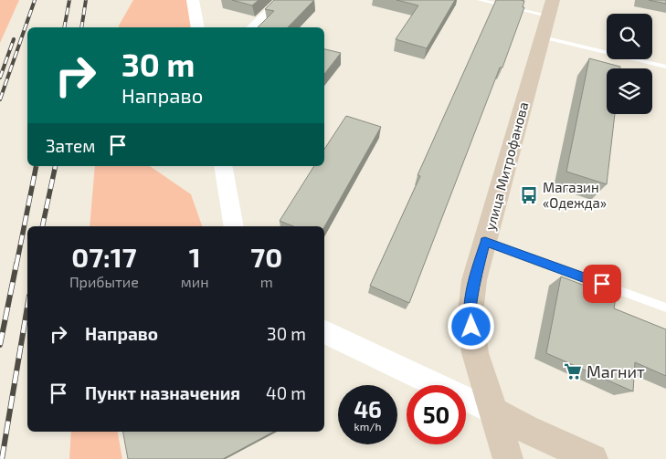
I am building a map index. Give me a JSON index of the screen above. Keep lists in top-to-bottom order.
{
  "streets": {
    "main road": ["улица Митрофанова"]
  },
  "places": {
    "bus stop": ["Магазин «Одежда»"],
    "supermarket": ["Магнит"]
  },
  "page": {
    "turn": ["30 m", "Направо"],
    "then": "Затем",
    "eta": [
      "07:17",
      "Прибытие",
      "1",
      "мин",
      "70",
      "m"
    ],
    "list": [
      {
        "name": "Направо",
        "value": "30 m"
      },
      {
        "name": "Пункт назначения",
        "value": "40 m"
      }
    ],
    "speed": "46 km/h",
    "limit": "50"
  }
}
